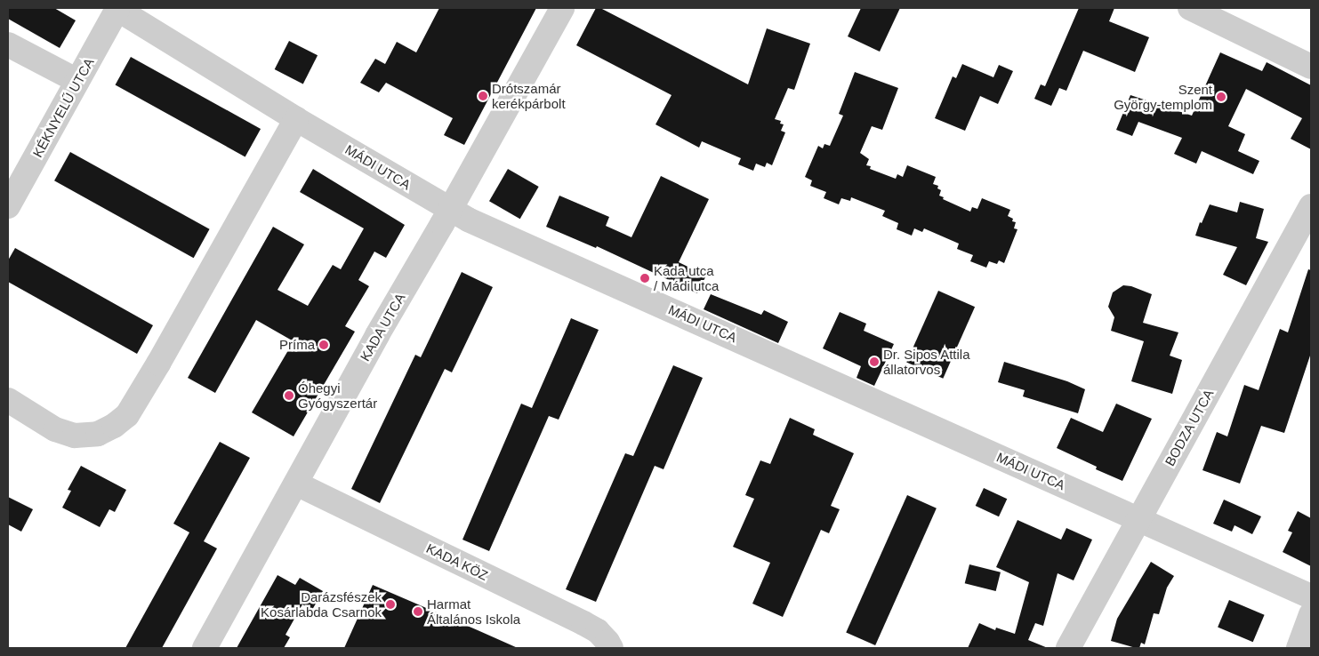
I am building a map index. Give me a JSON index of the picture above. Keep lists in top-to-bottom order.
{
  "streets": {
    "street": [
      "KÉKNYELŰ UTCA",
      "MÁDI UTCA",
      "KADA UTCA",
      "BODZA UTCA",
      "KADA KÖZ"
    ]
  },
  "crossings": [
    ["KÉKNYELŰ UTCA", "MÁDI UTCA"],
    ["MÁDI UTCA", "KADA UTCA"],
    ["MÁDI UTCA", "BODZA UTCA"],
    ["KADA UTCA", "KADA KÖZ"]
  ],
  "places": [
    "Drótszamár kerékpárbolt",
    "Szent György-templom",
    "Kada utca / Mádi utca",
    "Príma",
    "Dr. Sipos Attila állatorvos",
    "Óhegyi Gyógyszertár",
    "Darázsfészek Kosárlabda Csarnok",
    "Harmat Általános Iskola"
  ]
}
